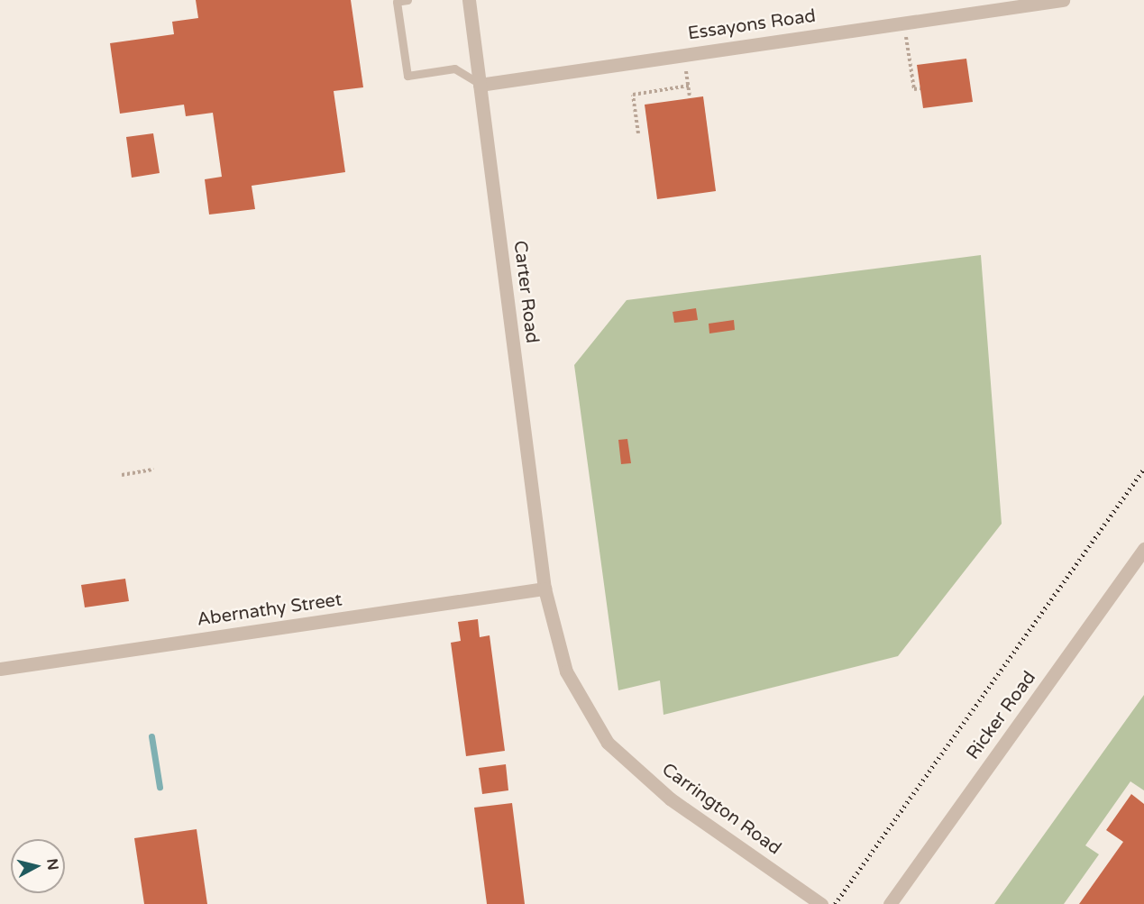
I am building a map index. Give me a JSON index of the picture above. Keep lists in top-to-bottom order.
{
  "streets": {
    "street": [
      "Essayons Road",
      "Carter Road",
      "Abernathy Street",
      "Ricker Road",
      "Carrington Road"
    ]
  },
  "crossings": [
    ["Essayons Road", "Carter Road"],
    ["Carter Road", "Abernathy Street"],
    ["Carter Road", "Carrington Road"],
    ["Abernathy Street", "Carrington Road"]
  ],
  "north": "right"
}
